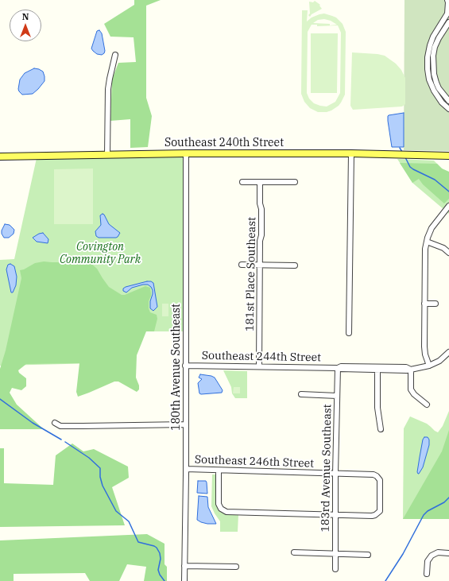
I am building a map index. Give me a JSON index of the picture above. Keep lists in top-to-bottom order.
{
  "streets": {
    "main road": ["Southeast 240th Street"],
    "street": [
      "181st Place Southeast",
      "Southeast 244th Street",
      "180th Avenue Southeast",
      "Southeast 246th Street",
      "183rd Avenue Southeast"
    ]
  },
  "crossings": [
    ["Southeast 240th Street", "180th Avenue Southeast"],
    ["181st Place Southeast", "Southeast 244th Street"],
    ["Southeast 244th Street", "180th Avenue Southeast"],
    ["Southeast 244th Street", "183rd Avenue Southeast"],
    ["180th Avenue Southeast", "Southeast 246th Street"],
    ["Southeast 246th Street", "183rd Avenue Southeast"]
  ],
  "parks": ["Covington Community Park"],
  "north": "top"
}
